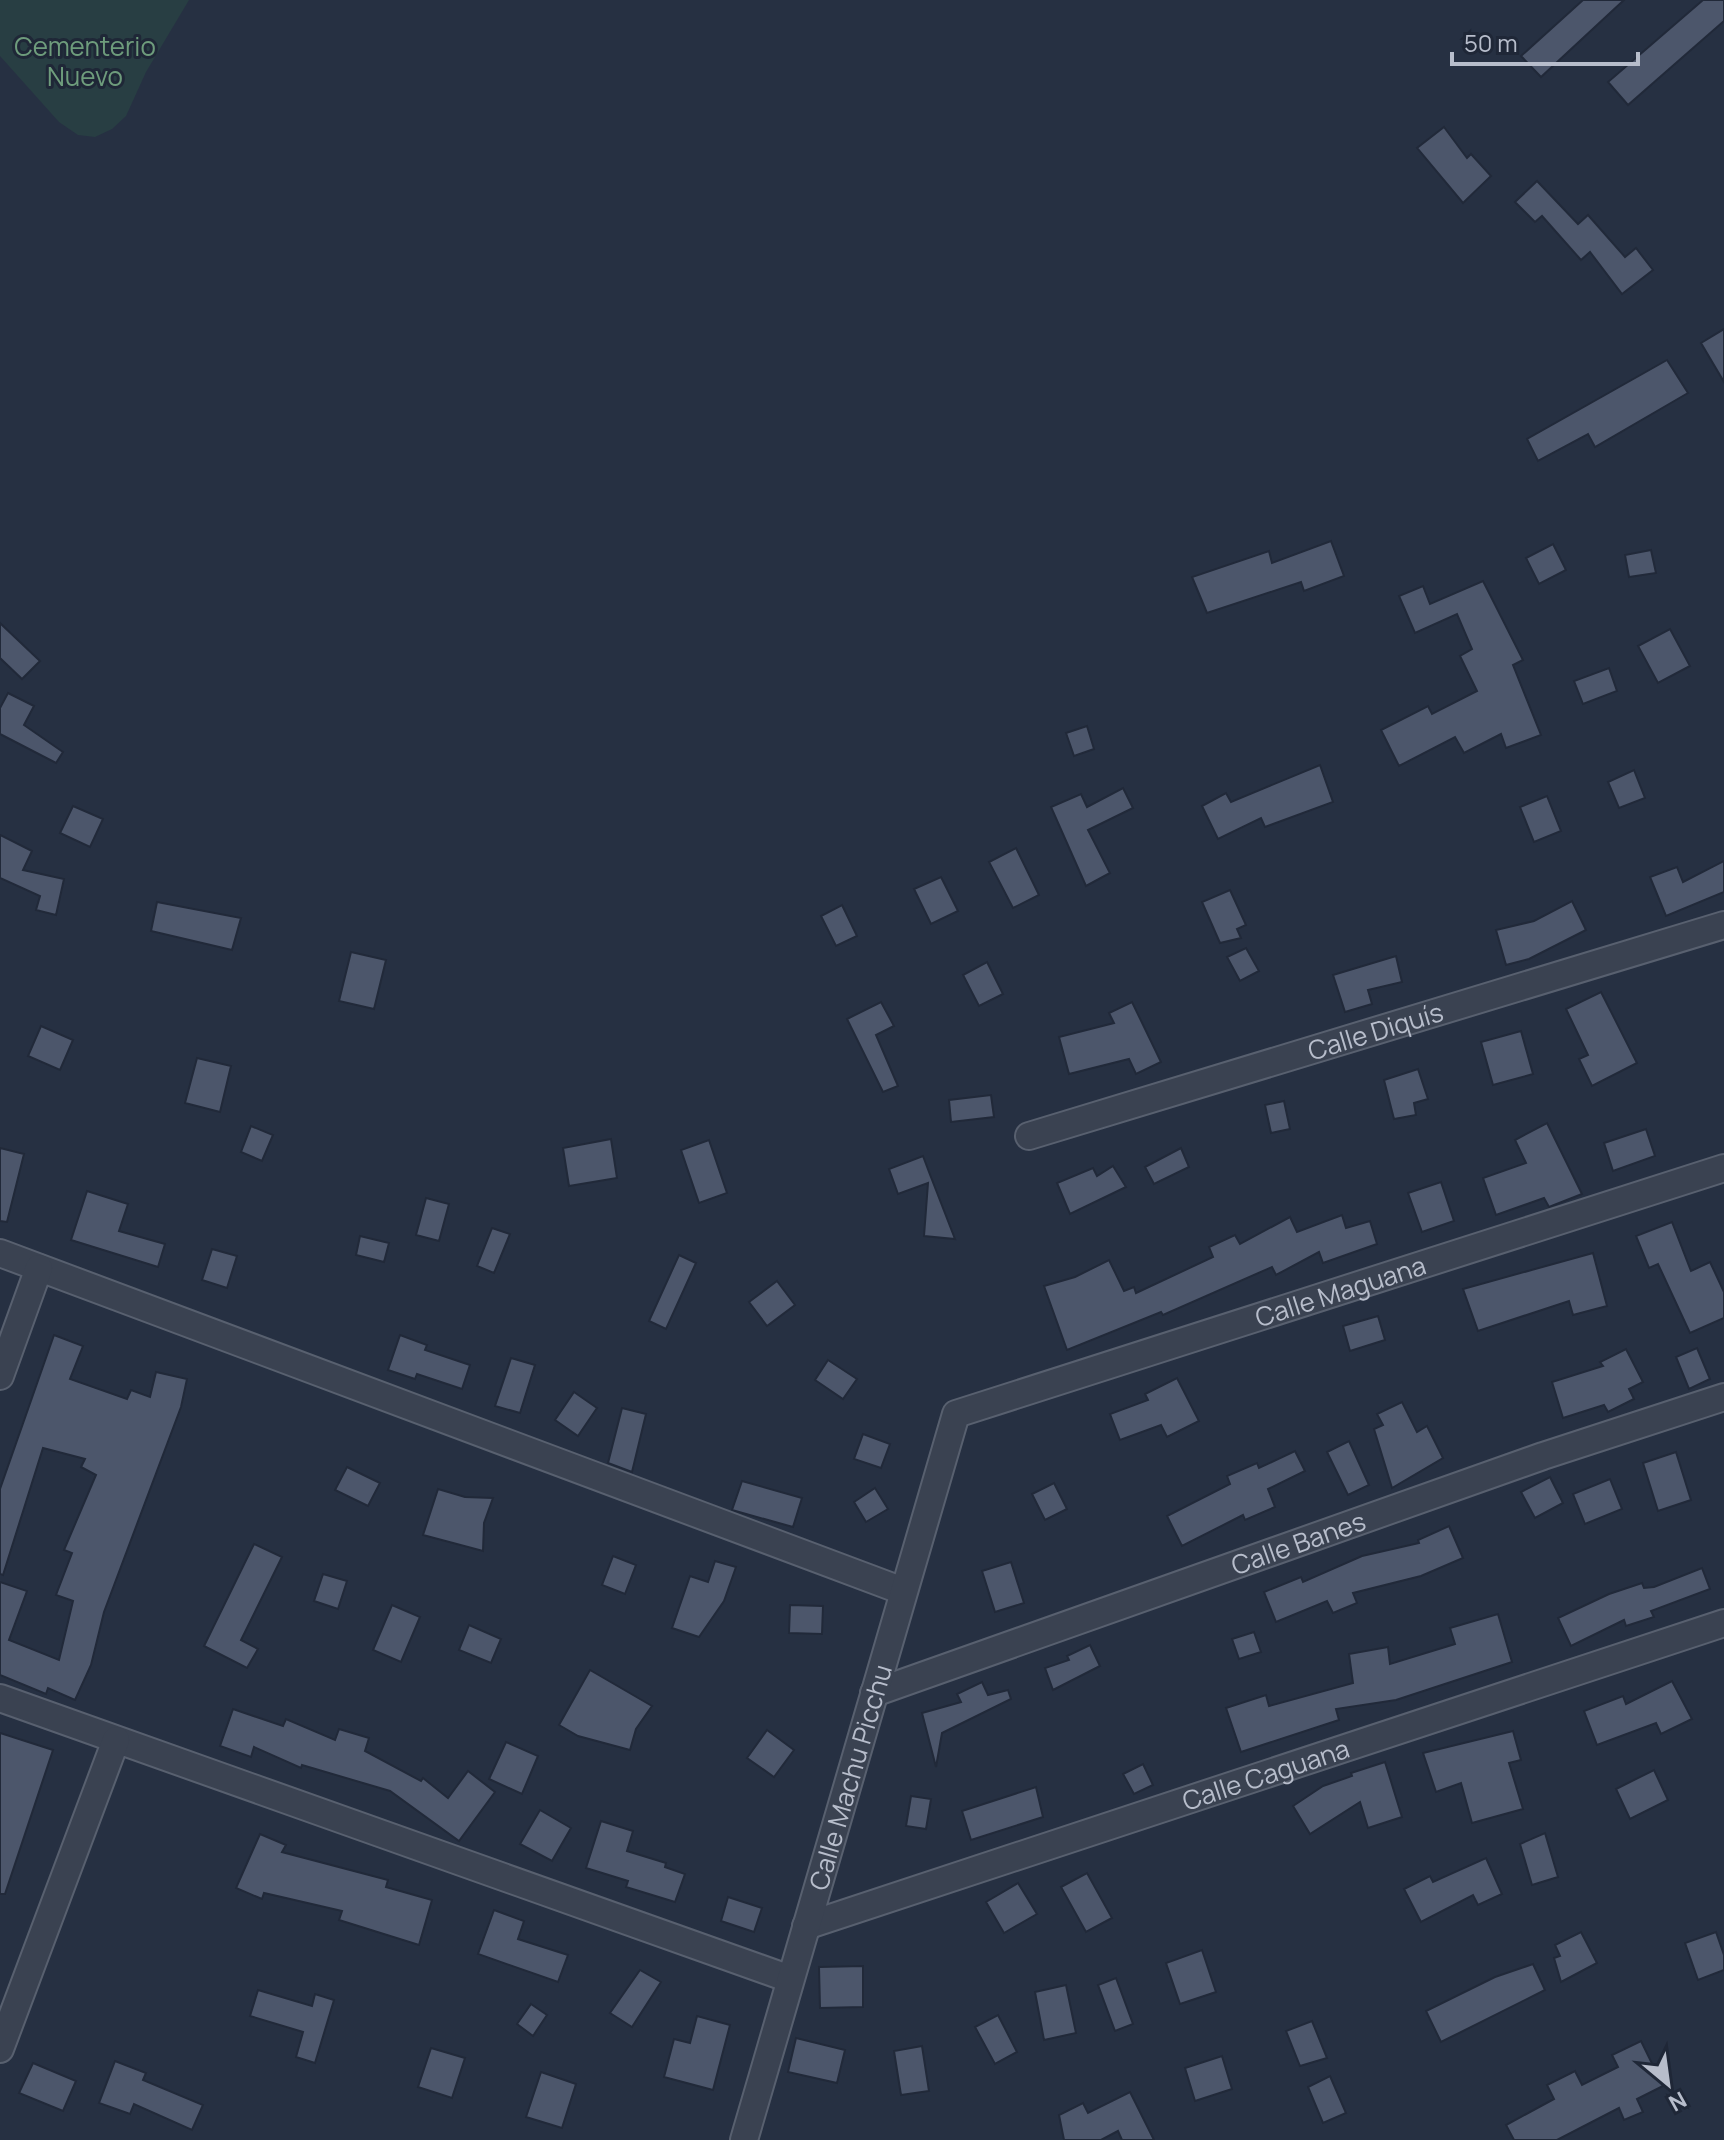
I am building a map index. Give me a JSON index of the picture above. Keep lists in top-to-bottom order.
{
  "streets": {
    "street": [
      "Calle Diquís",
      "Calle Maguana",
      "Calle Banes",
      "Calle Caguana",
      "Calle Machu Picchu"
    ]
  },
  "crossings": [
    ["Calle Maguana", "Calle Machu Picchu"],
    ["Calle Banes", "Calle Machu Picchu"],
    ["Calle Caguana", "Calle Machu Picchu"]
  ],
  "parks": ["Cementerio Nuevo"],
  "scale_bar": "50 m",
  "north": "bottom right"
}
